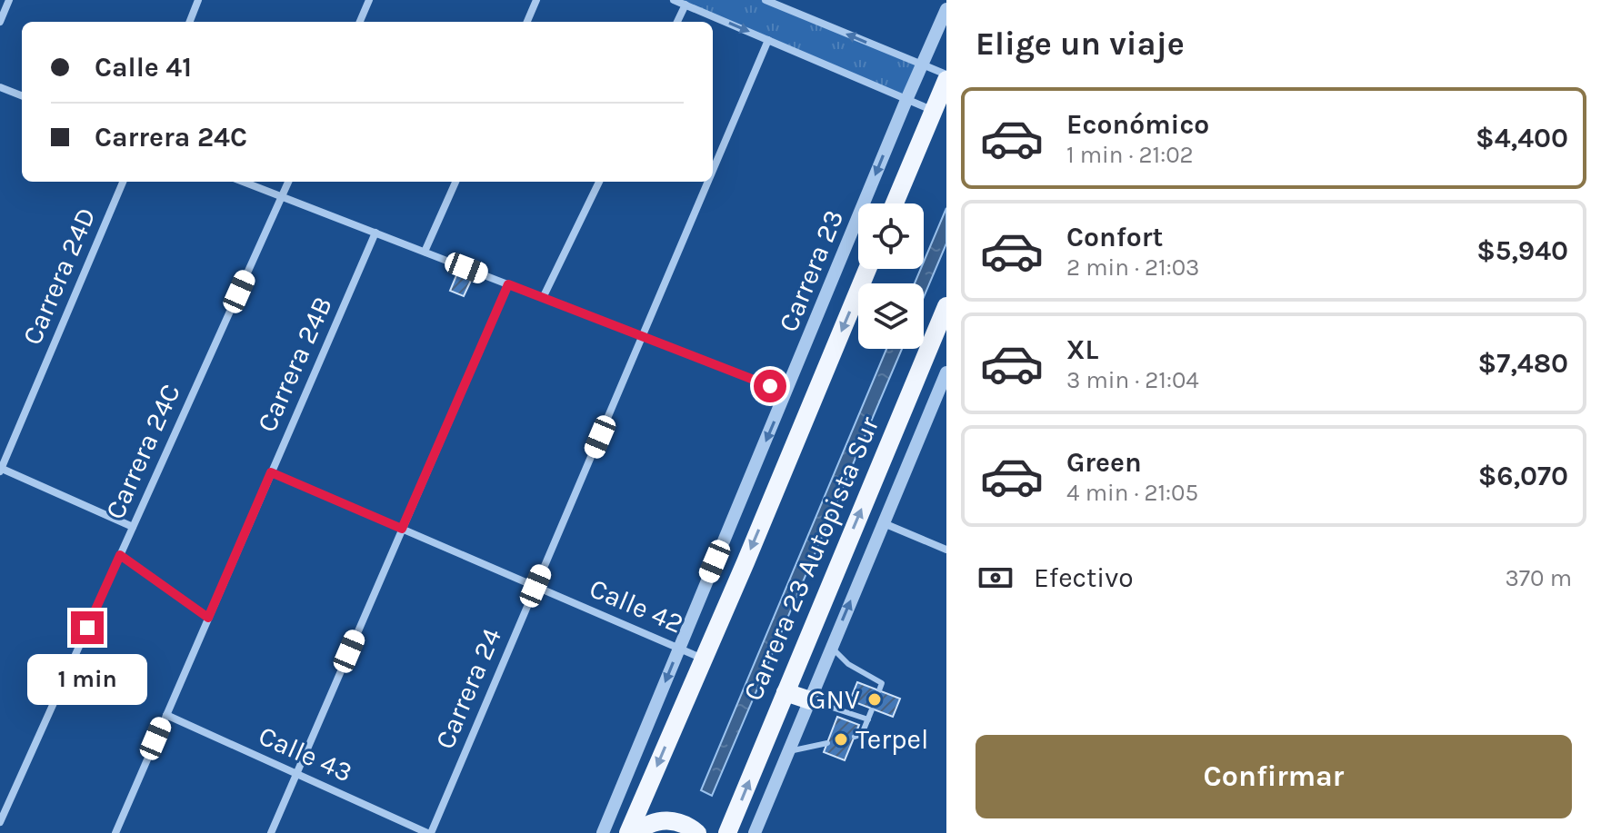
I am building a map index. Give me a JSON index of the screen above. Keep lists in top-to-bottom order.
{
  "streets": {
    "main road": ["Carrera 23 Autopista Sur"],
    "street": [
      "Carrera 23",
      "Carrera 24D",
      "Carrera 24B",
      "Carrera 24C",
      "Calle 42",
      "Carrera 24",
      "Calle 43"
    ]
  },
  "crossings": [
    ["Carrera 23", "Calle 42"],
    ["Carrera 24B", "Calle 42"],
    ["Carrera 24B", "Calle 43"],
    ["Calle 42", "Carrera 24"],
    ["Carrera 24", "Calle 43"]
  ],
  "one_way": ["Carrera 23"],
  "places": ["GNV", "Terpel"],
  "page": {
    "heading": "Elige un viaje",
    "banner": ["Calle 41", "Carrera 24C"],
    "list": [
      {
        "name": "Económico",
        "note": "1 min · 21:02",
        "value": "$4,400"
      },
      {
        "name": "Confort",
        "note": "2 min · 21:03",
        "value": "$5,940"
      },
      {
        "name": "XL",
        "note": "3 min · 21:04",
        "value": "$7,480"
      },
      {
        "name": "Green",
        "note": "4 min · 21:05",
        "value": "$6,070"
      }
    ],
    "pay": ["Efectivo", "370 m"],
    "bubble": "1 min",
    "buttons": "Confirmar"
  }
}
